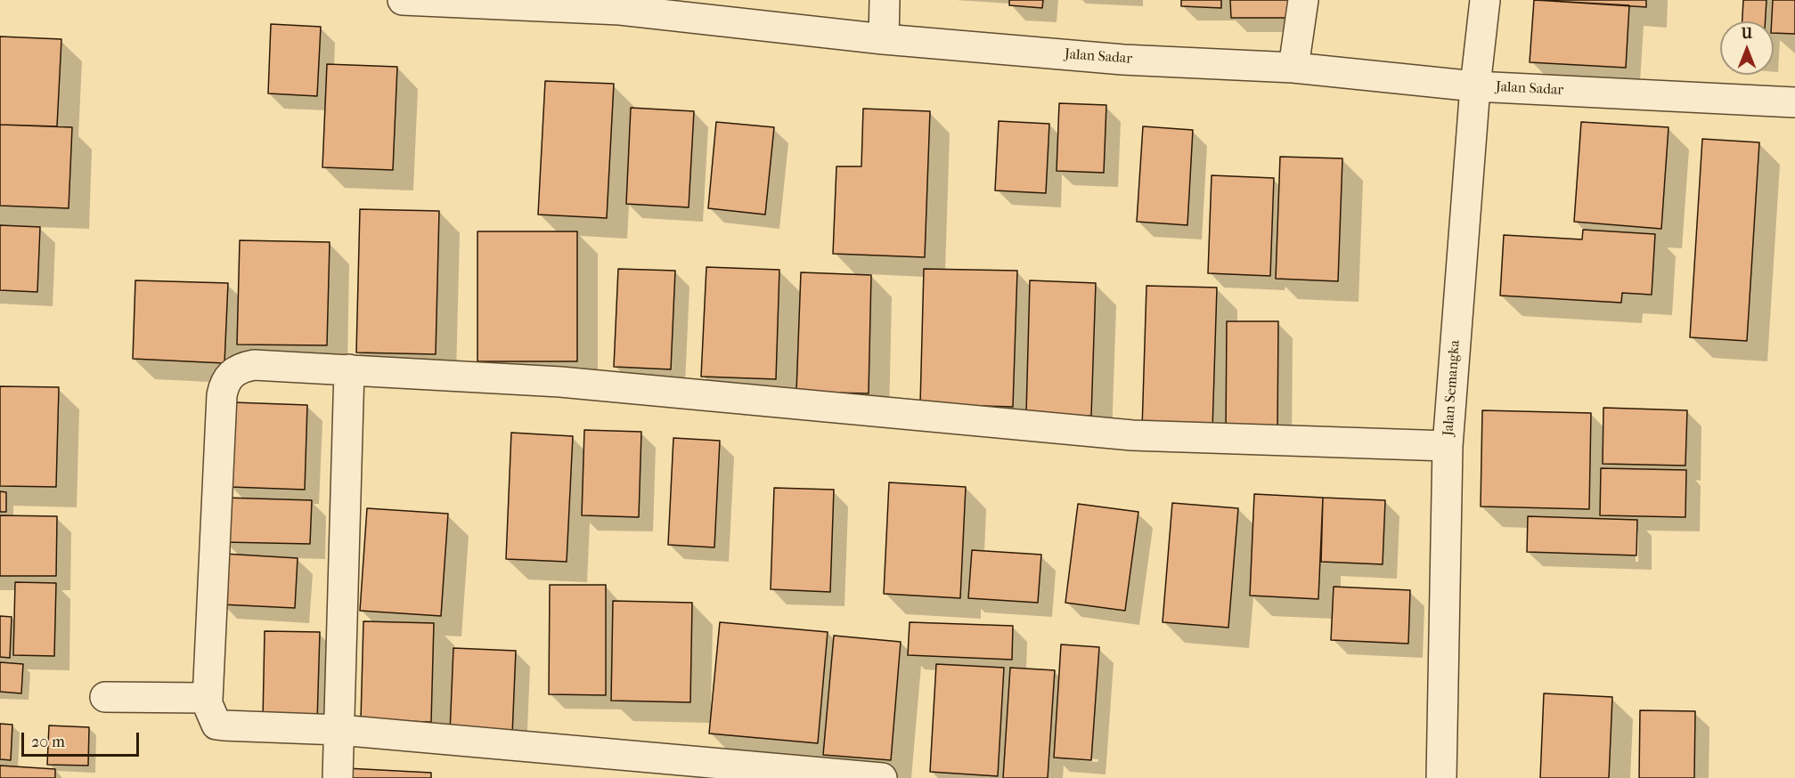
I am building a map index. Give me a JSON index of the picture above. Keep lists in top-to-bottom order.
{
  "streets": {
    "street": ["Jalan Sadar", "Jalan Semangka"]
  },
  "crossings": [
    ["Jalan Sadar", "Jalan Semangka"]
  ],
  "scale_bar": "20 m",
  "north": "top"
}
